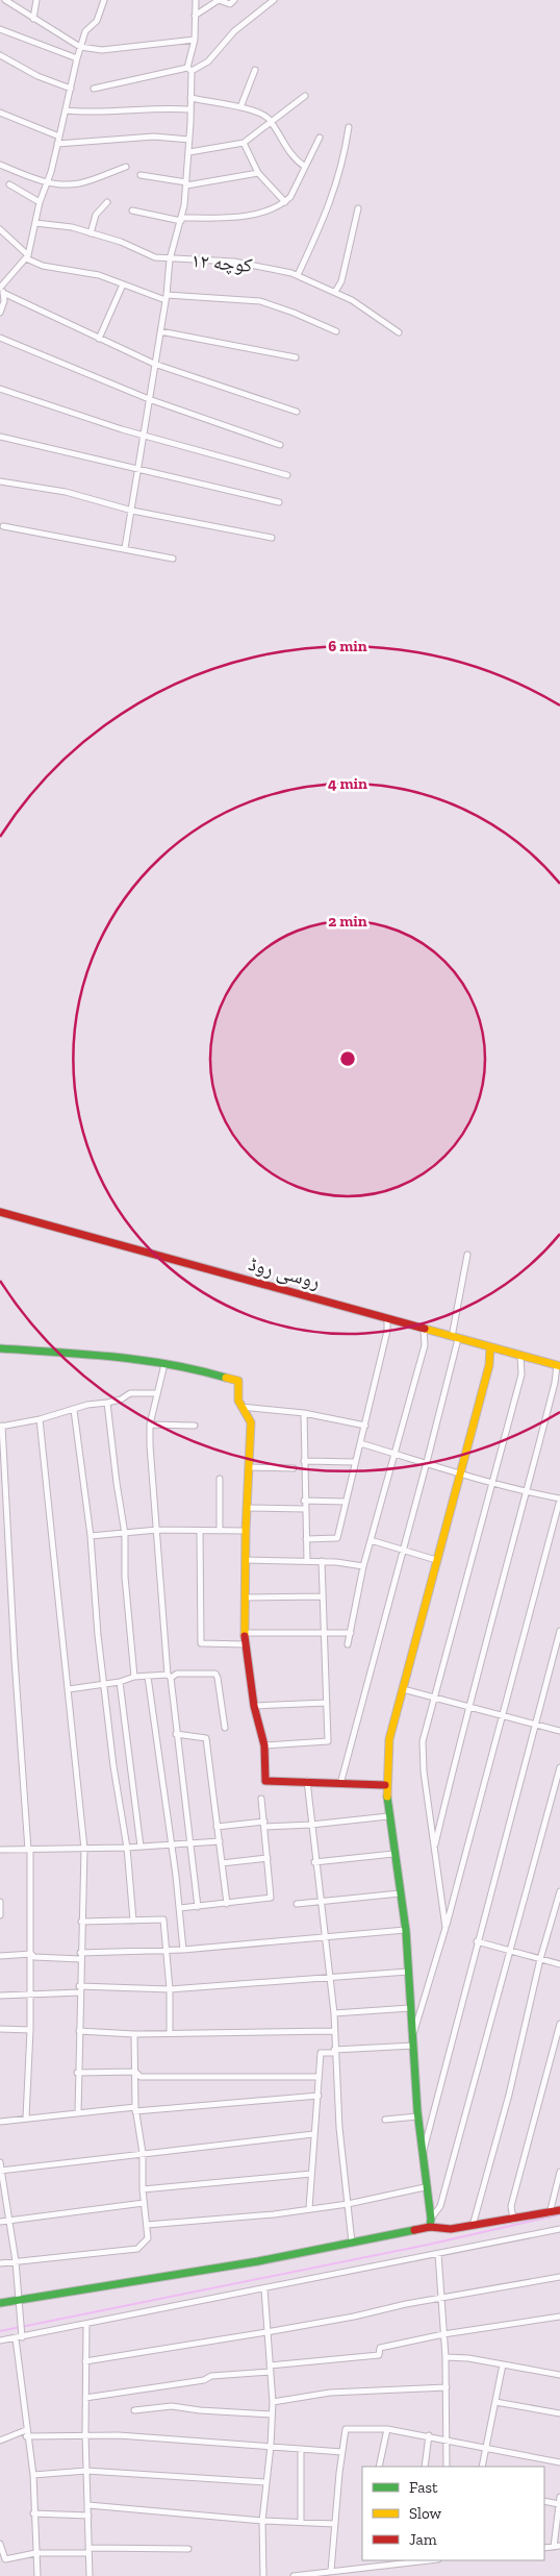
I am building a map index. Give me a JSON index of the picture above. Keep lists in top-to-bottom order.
{
  "streets": {
    "street": ["کوچه ۱۲", "روسی روڈ"]
  },
  "legend": ["Fast", "Slow", "Jam"],
  "rings": ["6 min", "4 min", "2 min"]
}
